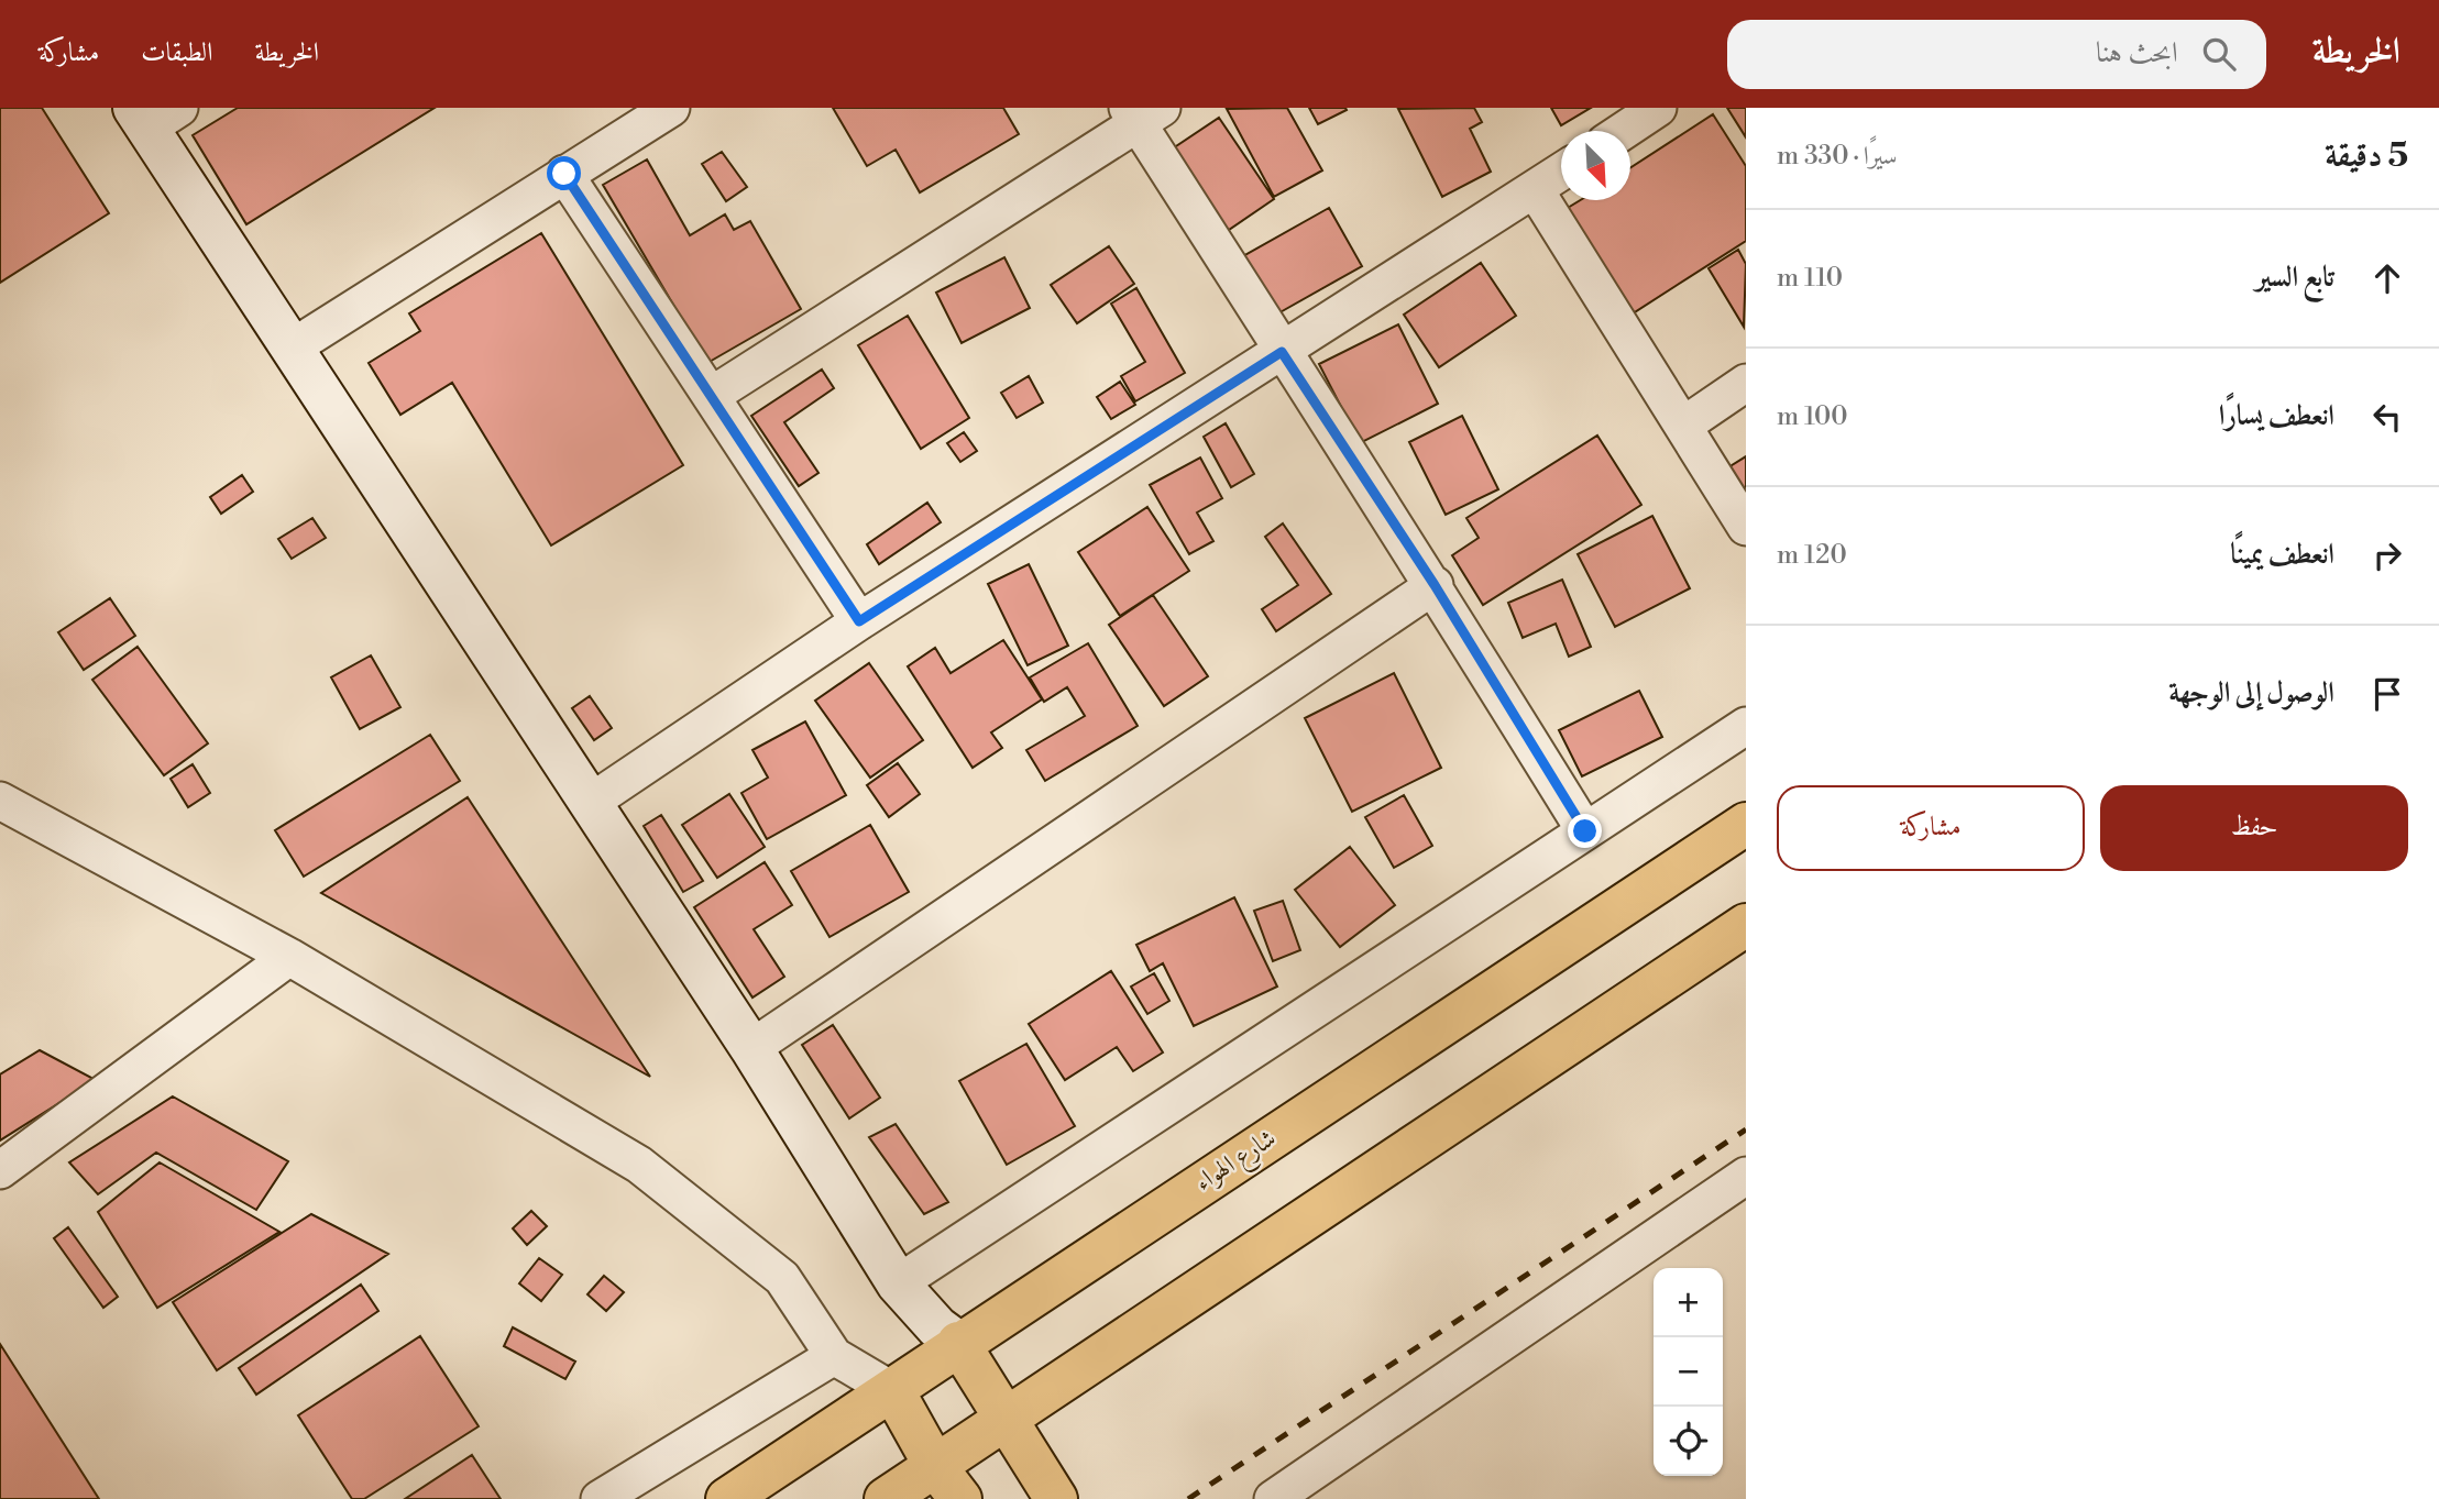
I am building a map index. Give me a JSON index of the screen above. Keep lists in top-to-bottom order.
{
  "streets": {
    "highway": ["شارع الهواء"]
  },
  "north": "bottom right",
  "page": {
    "header": "الخريطة",
    "search": "ابحث هنا",
    "nav": ["الخريطة", "الطبقات", "مشاركة"],
    "heading": ["5 دقيقة", "سيرًا · 330 m"],
    "list": [
      ["تابع السير", "110 m"],
      ["انعطف يسارًا", "100 m"],
      ["انعطف يمينًا", "120 m"],
      "الوصول إلى الوجهة"
    ],
    "buttons": ["حفظ", "مشاركة"],
    "map_buttons": ["+", "−"]
  }
}
